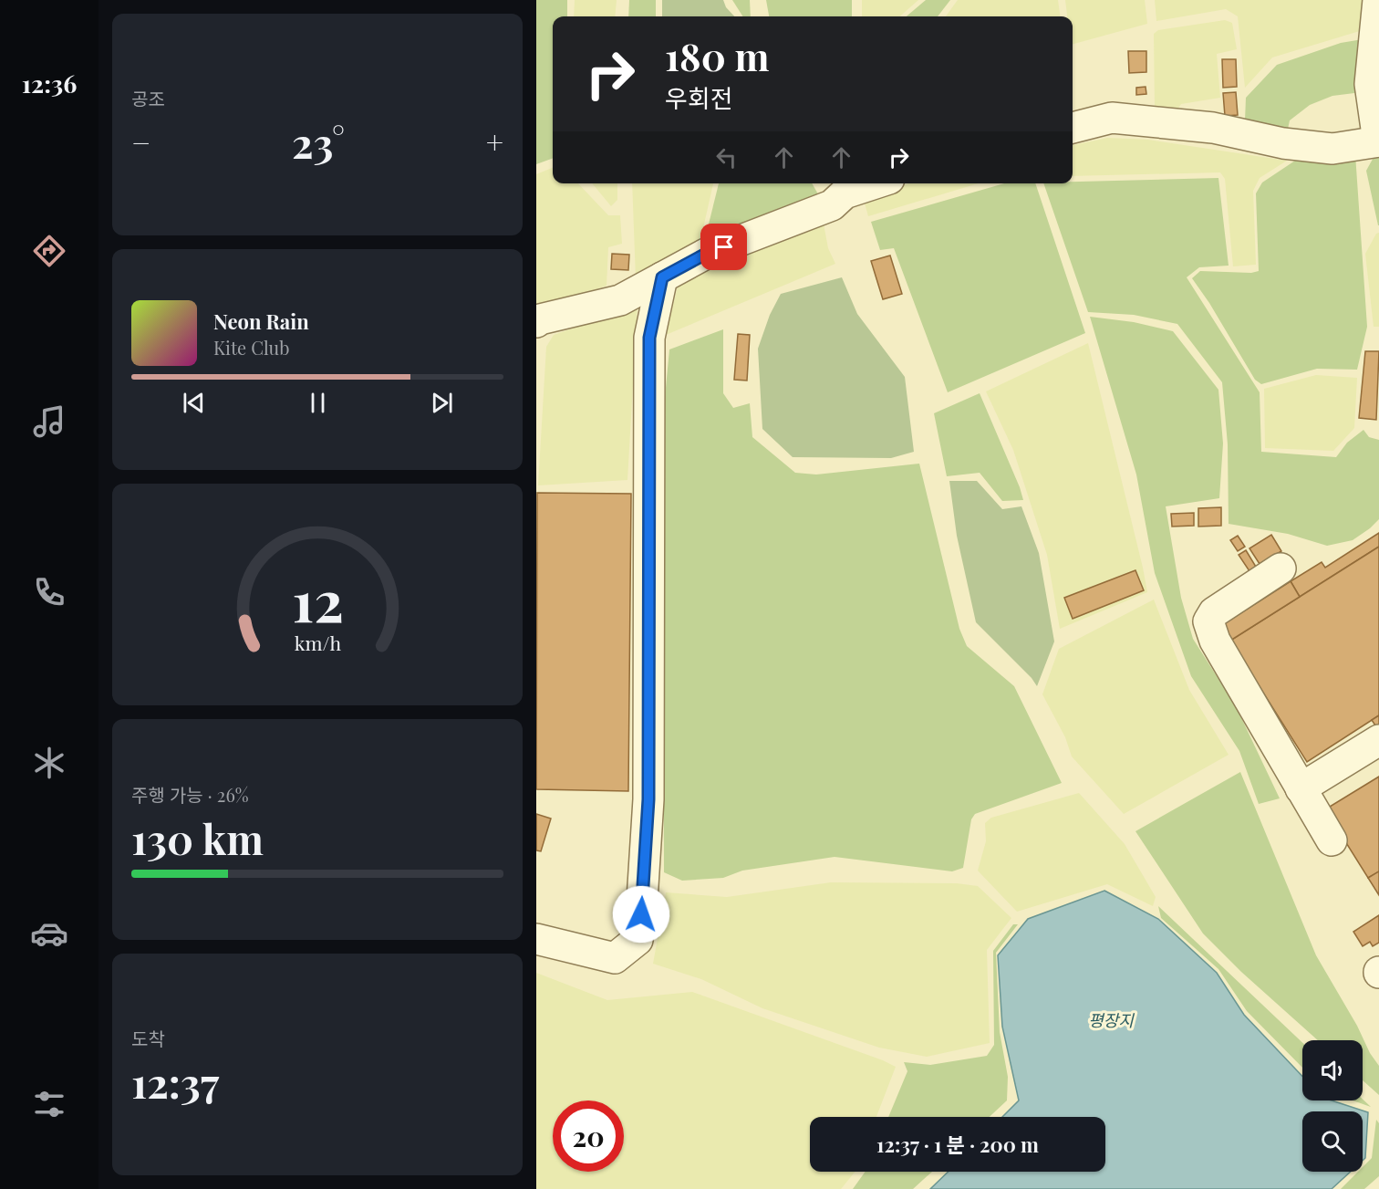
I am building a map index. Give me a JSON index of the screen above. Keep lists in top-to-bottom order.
{
  "water": ["평장지"],
  "page": {
    "tabs": "12:36",
    "tile": [
      "공조",
      ["주행 가능 · 26%", "130 km"],
      ["도착", "12:37"]
    ],
    "turn": ["180 m", "우회전"],
    "heat": ["−", "23°", "+"],
    "song": ["Neon Rain", "Kite Club"],
    "limit": "20",
    "trip": "12:37 · 1 분 · 200 m",
    "gauge": ["12", "km/h"]
  }
}
